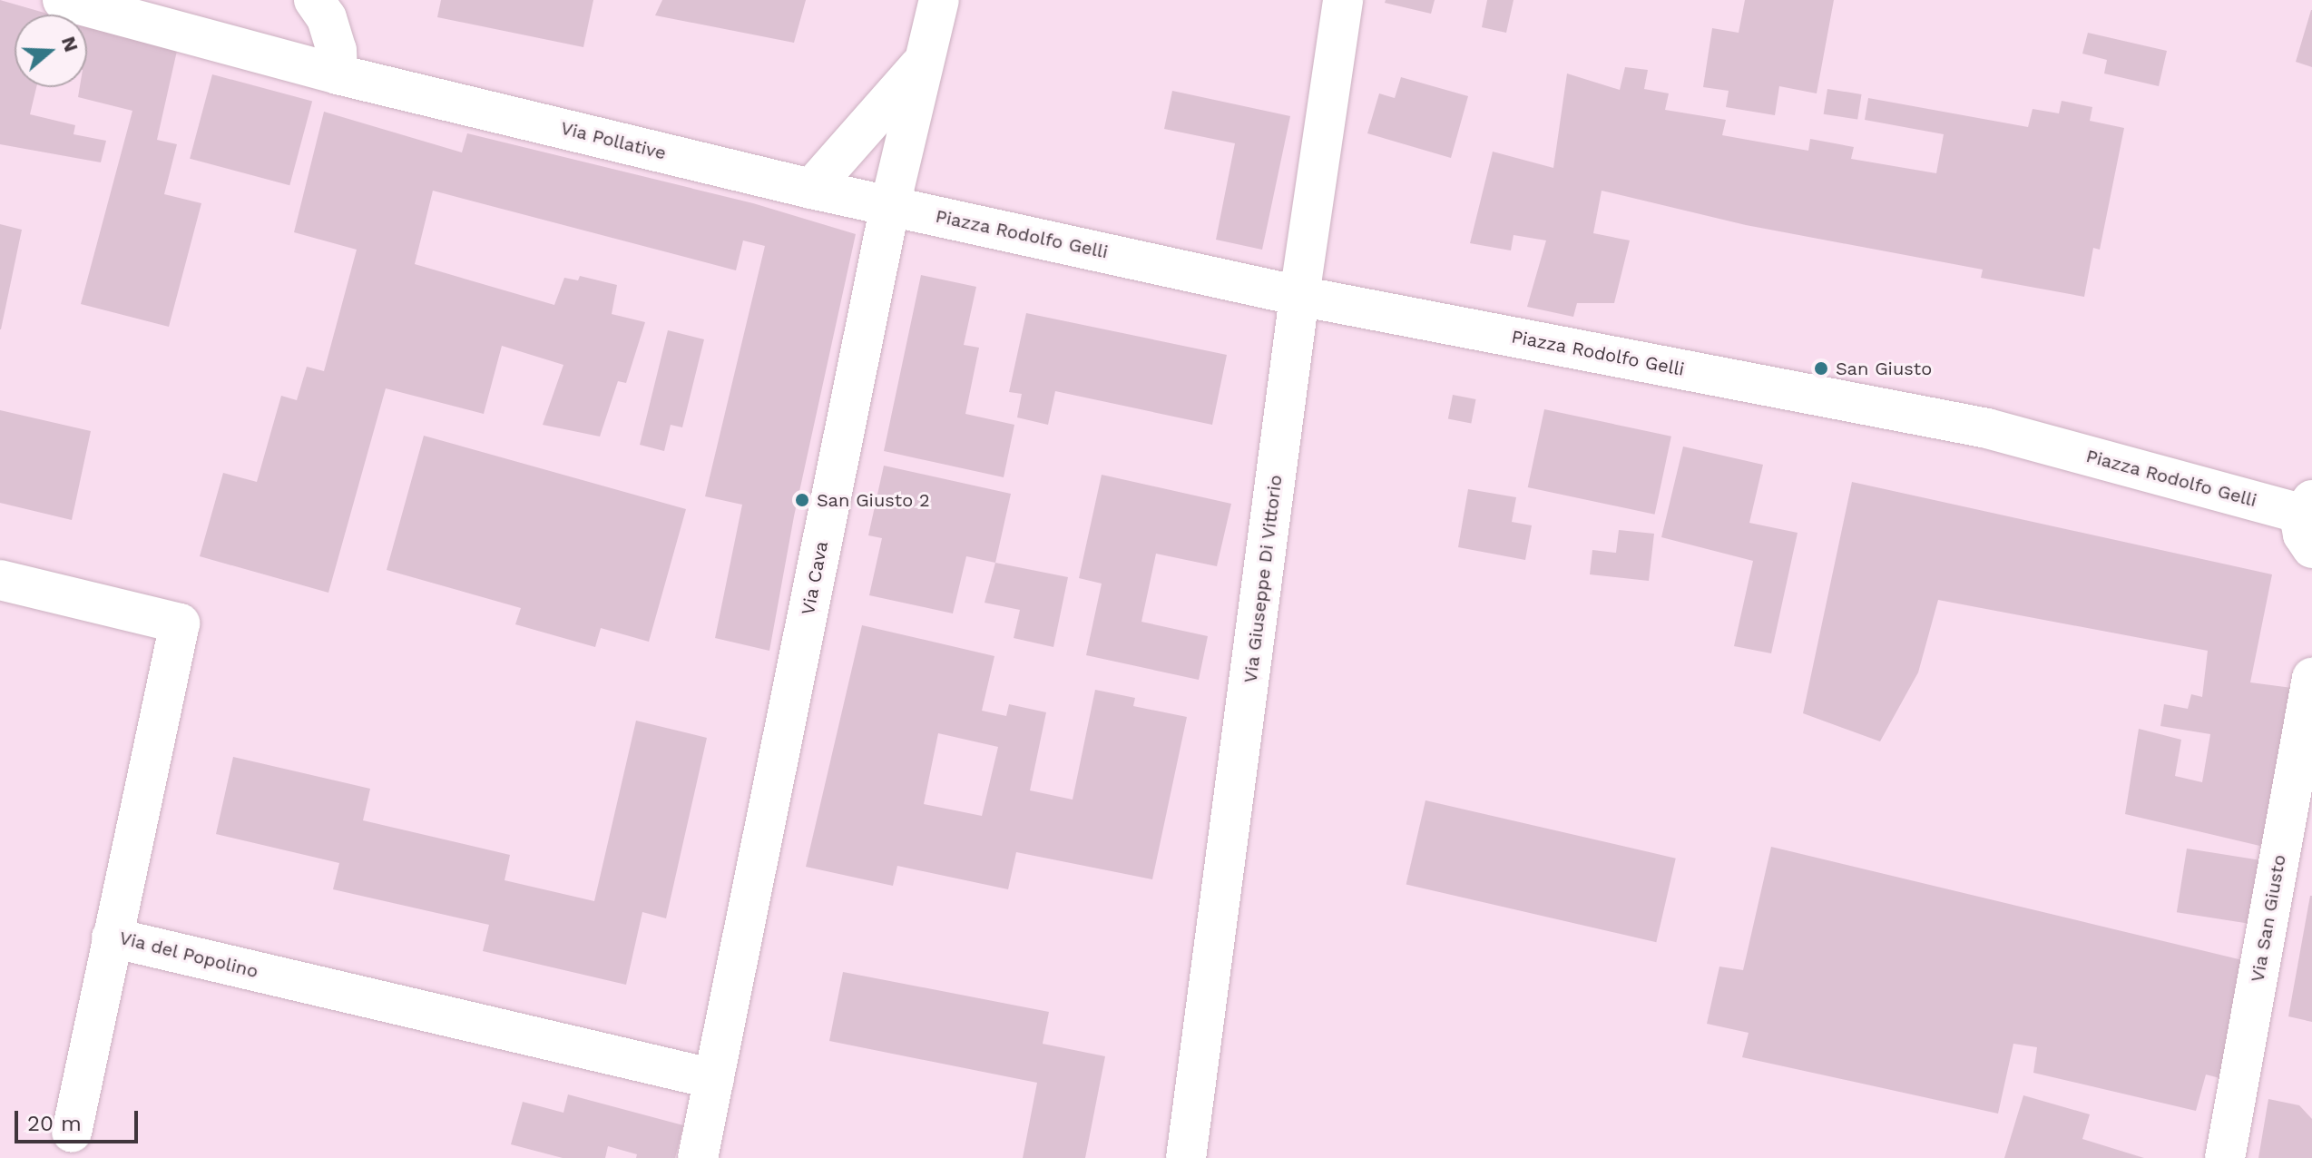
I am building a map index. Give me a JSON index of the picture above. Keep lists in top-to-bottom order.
{
  "streets": {
    "street": [
      "Via Pollative",
      "Piazza Rodolfo Gelli",
      "Via Cava",
      "Via Giuseppe Di Vittorio",
      "Via San Giusto",
      "Via del Popolino"
    ]
  },
  "crossings": [
    ["Via Pollative", "Piazza Rodolfo Gelli"],
    ["Via Pollative", "Via Cava"],
    ["Piazza Rodolfo Gelli", "Via Cava"],
    ["Piazza Rodolfo Gelli", "Via Giuseppe Di Vittorio"],
    ["Via Cava", "Via del Popolino"]
  ],
  "places": ["San Giusto", "San Giusto 2"],
  "scale_bar": "20 m",
  "north": "right"
}
